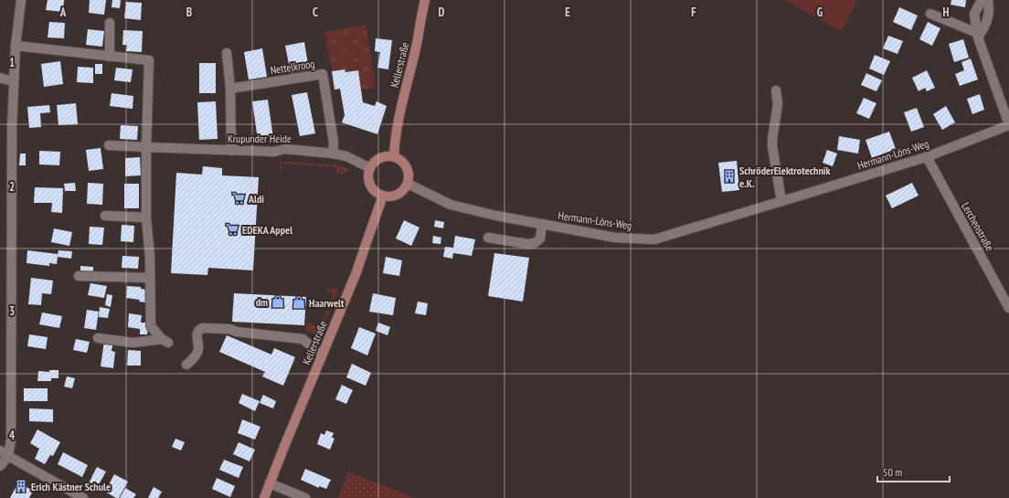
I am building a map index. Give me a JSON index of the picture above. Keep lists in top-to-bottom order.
{
  "streets": {
    "main road": ["Kellerstraße"],
    "street": [
      "Nettelkroog",
      "Krupunder Heide",
      "Hermann-Löns-Weg",
      "Lerchenstraße"
    ]
  },
  "crossings": [
    ["Kellerstraße", "Krupunder Heide"],
    ["Kellerstraße", "Hermann-Löns-Weg"],
    ["Nettelkroog", "Krupunder Heide"],
    ["Krupunder Heide", "Hermann-Löns-Weg"],
    ["Hermann-Löns-Weg", "Lerchenstraße"]
  ],
  "places": {
    "building": ["SchröderElektrotechnik e.K.", "Erich Kästner Schule"],
    "supermarket": ["Aldi", "EDEKA Appel"],
    "shop": ["dm", "Haarwelt"]
  },
  "scale_bar": "50 m",
  "grid": {
    "columns": [
      "A",
      "B",
      "C",
      "D",
      "E",
      "F",
      "G",
      "H"
    ],
    "rows": [
      "1",
      "2",
      "3",
      "4"
    ]
  }
}
